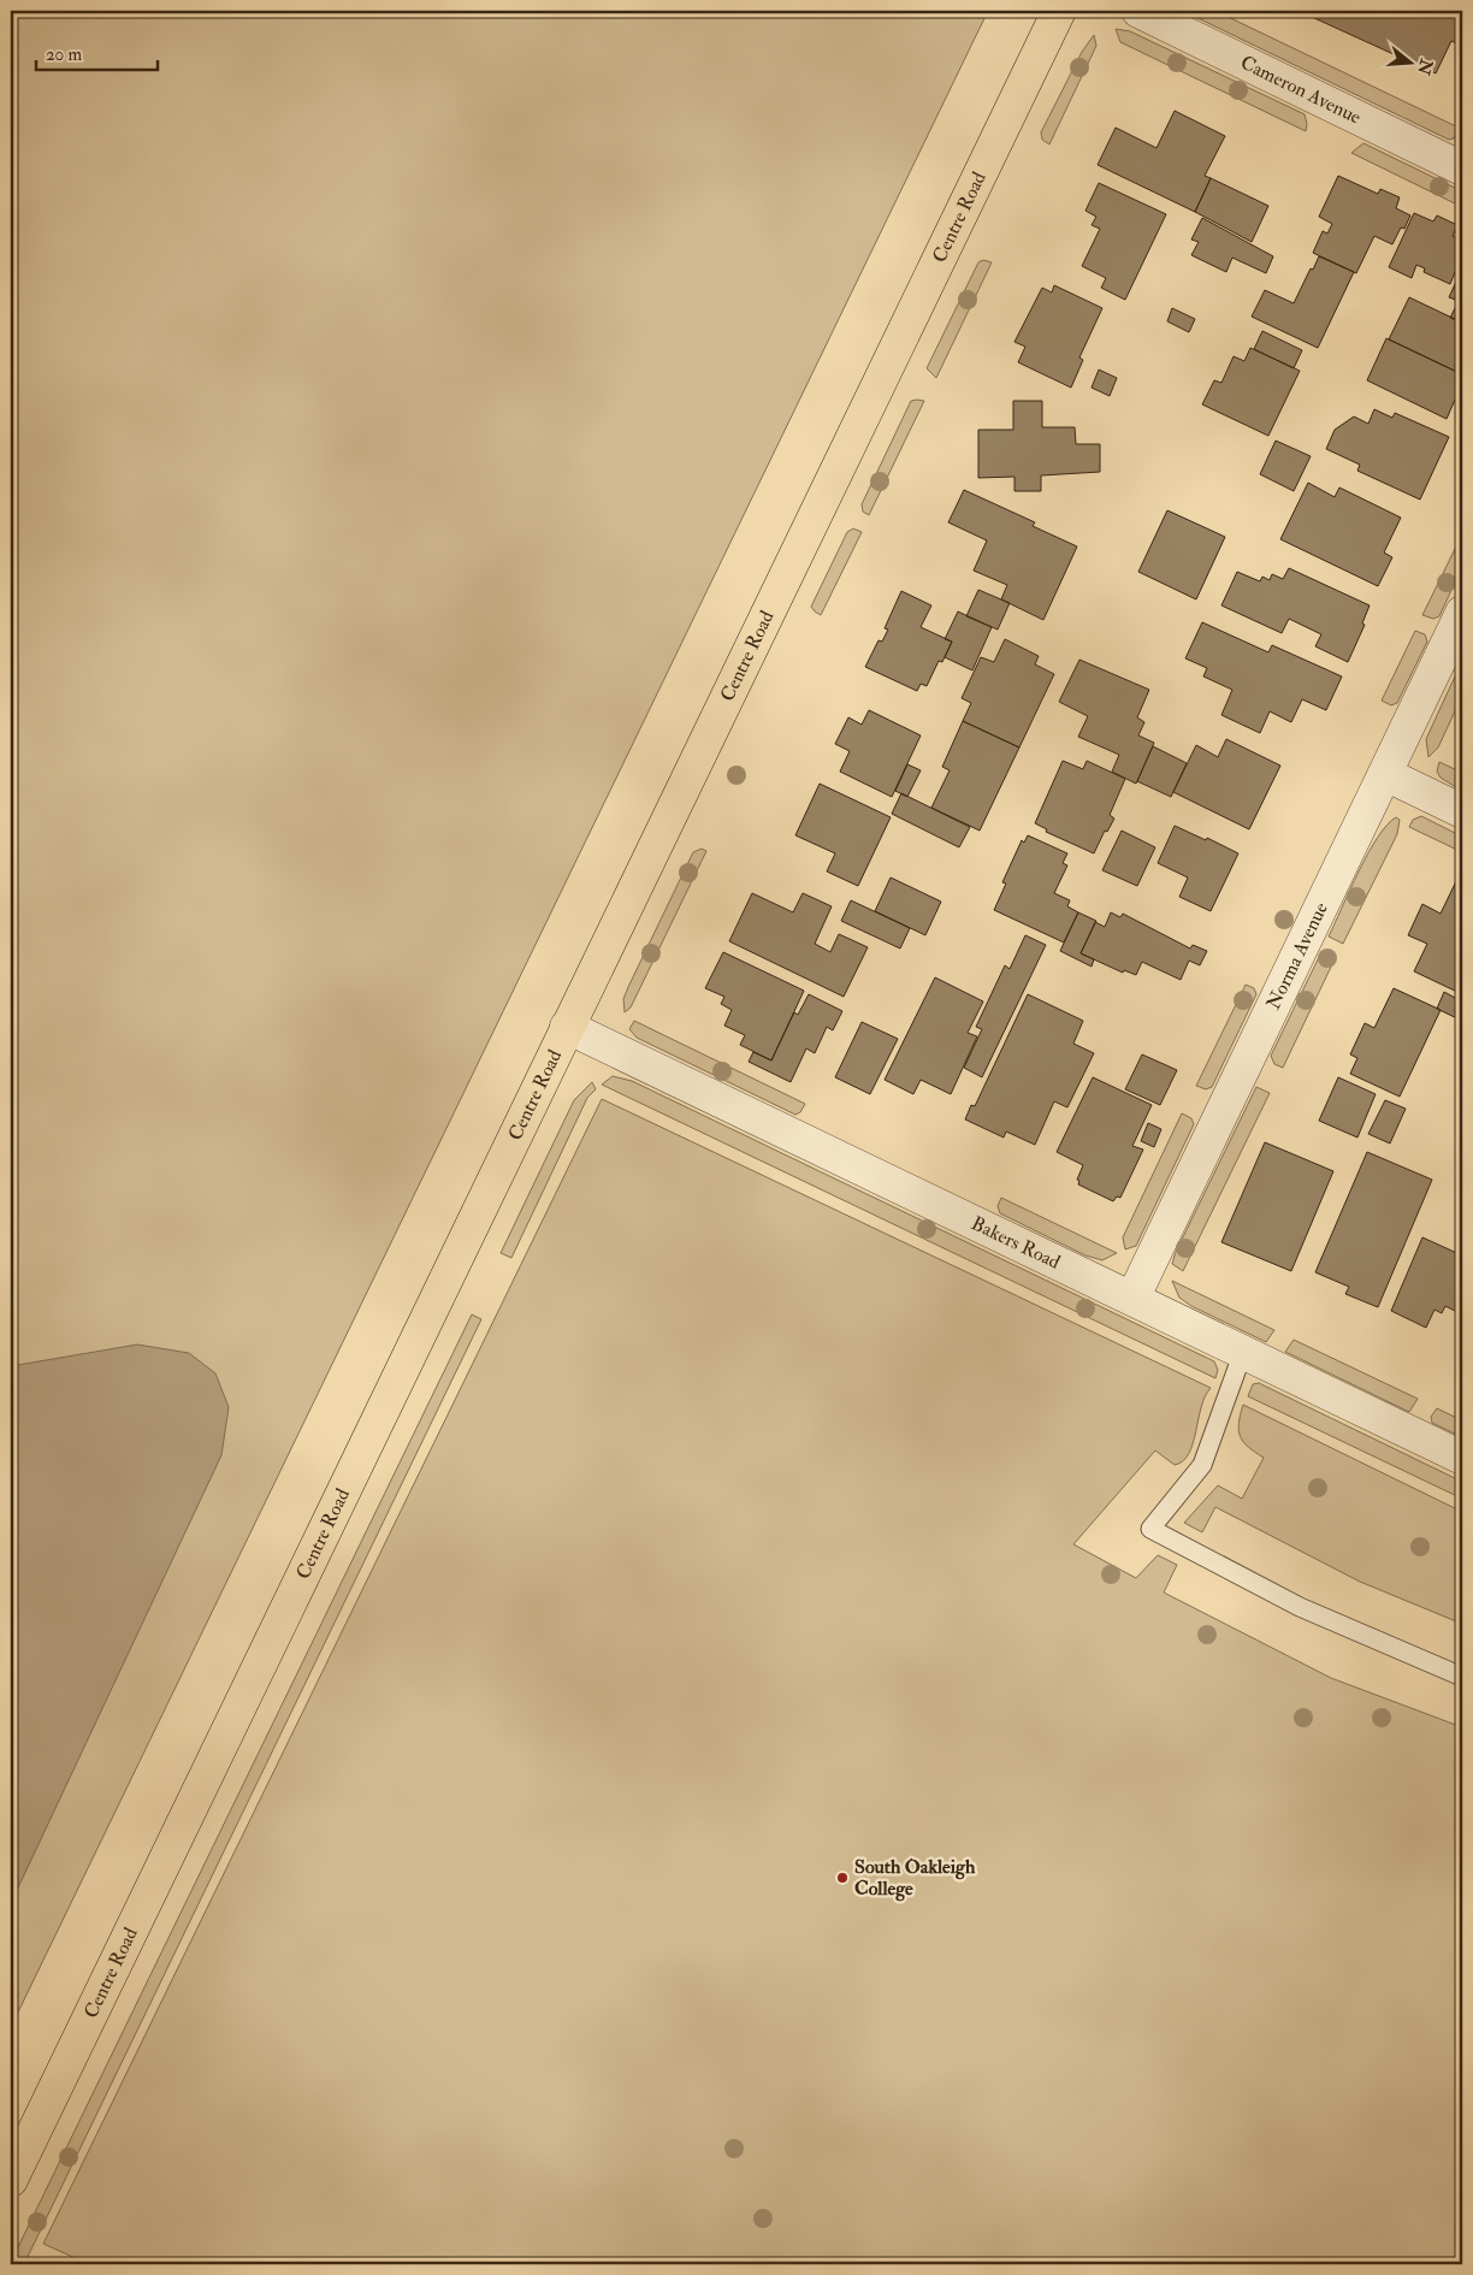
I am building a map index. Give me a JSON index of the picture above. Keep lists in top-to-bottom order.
{
  "streets": {
    "main road": ["Centre Road"],
    "street": ["Cameron Avenue", "Norma Avenue", "Bakers Road"]
  },
  "crossings": [
    ["Centre Road", "Bakers Road"],
    ["Norma Avenue", "Bakers Road"]
  ],
  "places": ["South Oakleigh College"],
  "scale_bar": "20 m",
  "north": "right"
}
